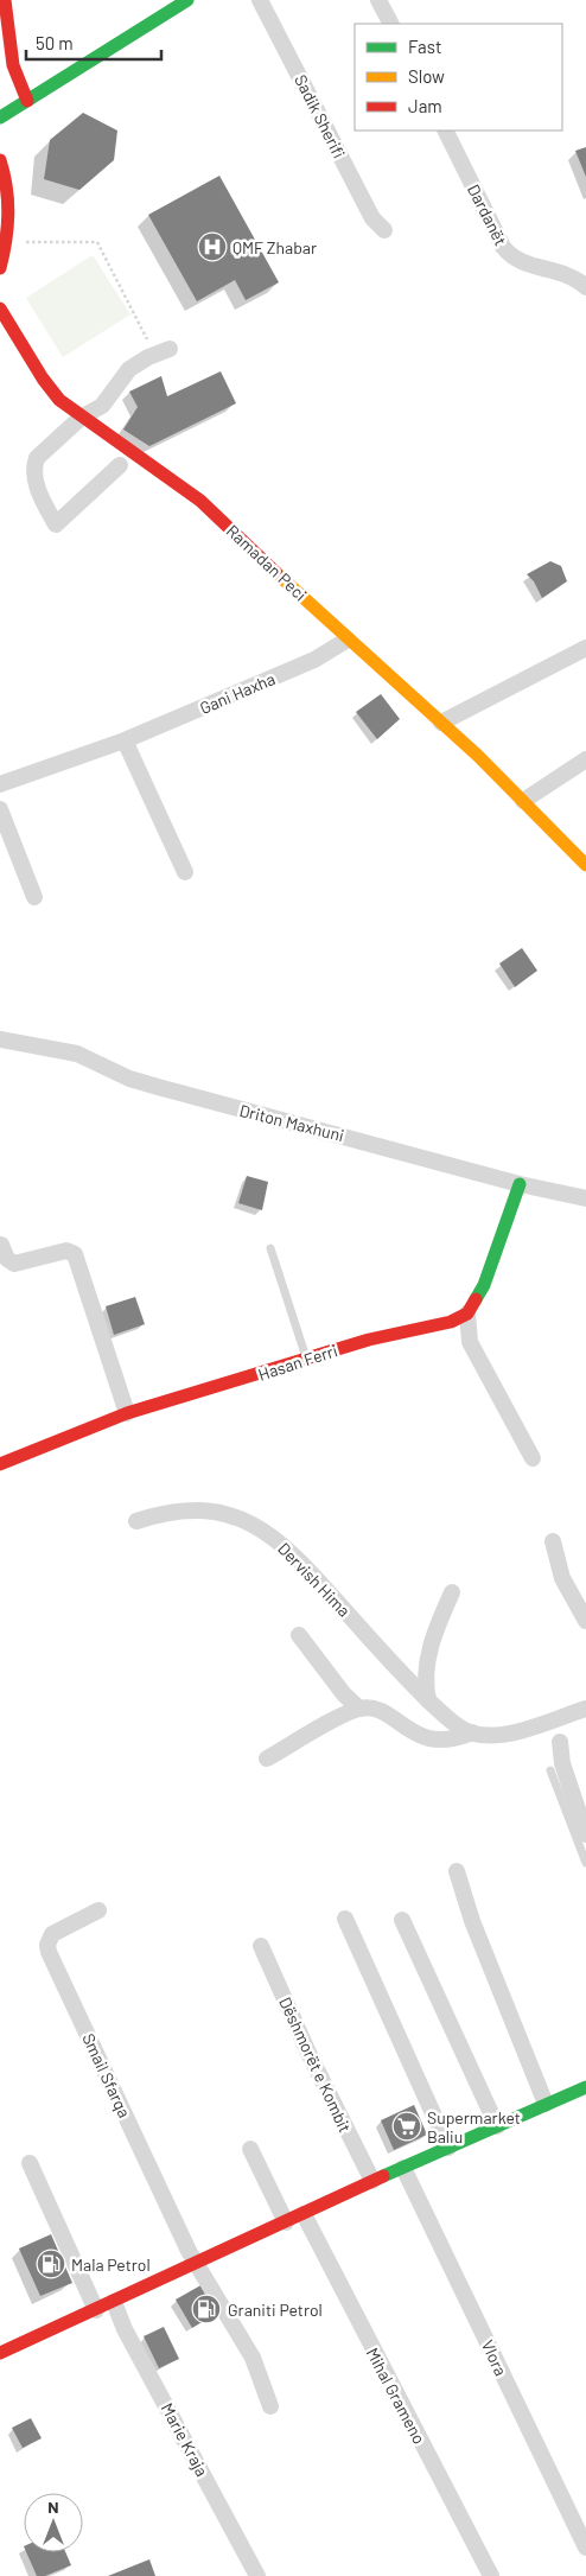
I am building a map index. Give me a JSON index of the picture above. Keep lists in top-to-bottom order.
{
  "streets": {
    "street": [
      "Sadik Sherifi",
      "Dardanët",
      "Ramadan Peci",
      "Gani Haxha",
      "Driton Maxhuni",
      "Hasan Ferri",
      "Dervish Hima",
      "Dëshmorët e Kombit",
      "Smail Sfarqa",
      "Vlora",
      "Mihal Grameno",
      "Marie Kraja"
    ]
  },
  "crossings": [
    ["Ramadan Peci", "Gani Haxha"]
  ],
  "places": {
    "hospital": ["QMF Zhabar"],
    "supermarket": ["Supermarket Baliu"],
    "fuel station": ["Mala Petrol", "Graniti Petrol"]
  },
  "legend": ["Fast", "Slow", "Jam"],
  "scale_bar": "50 m",
  "north": "top"
}
